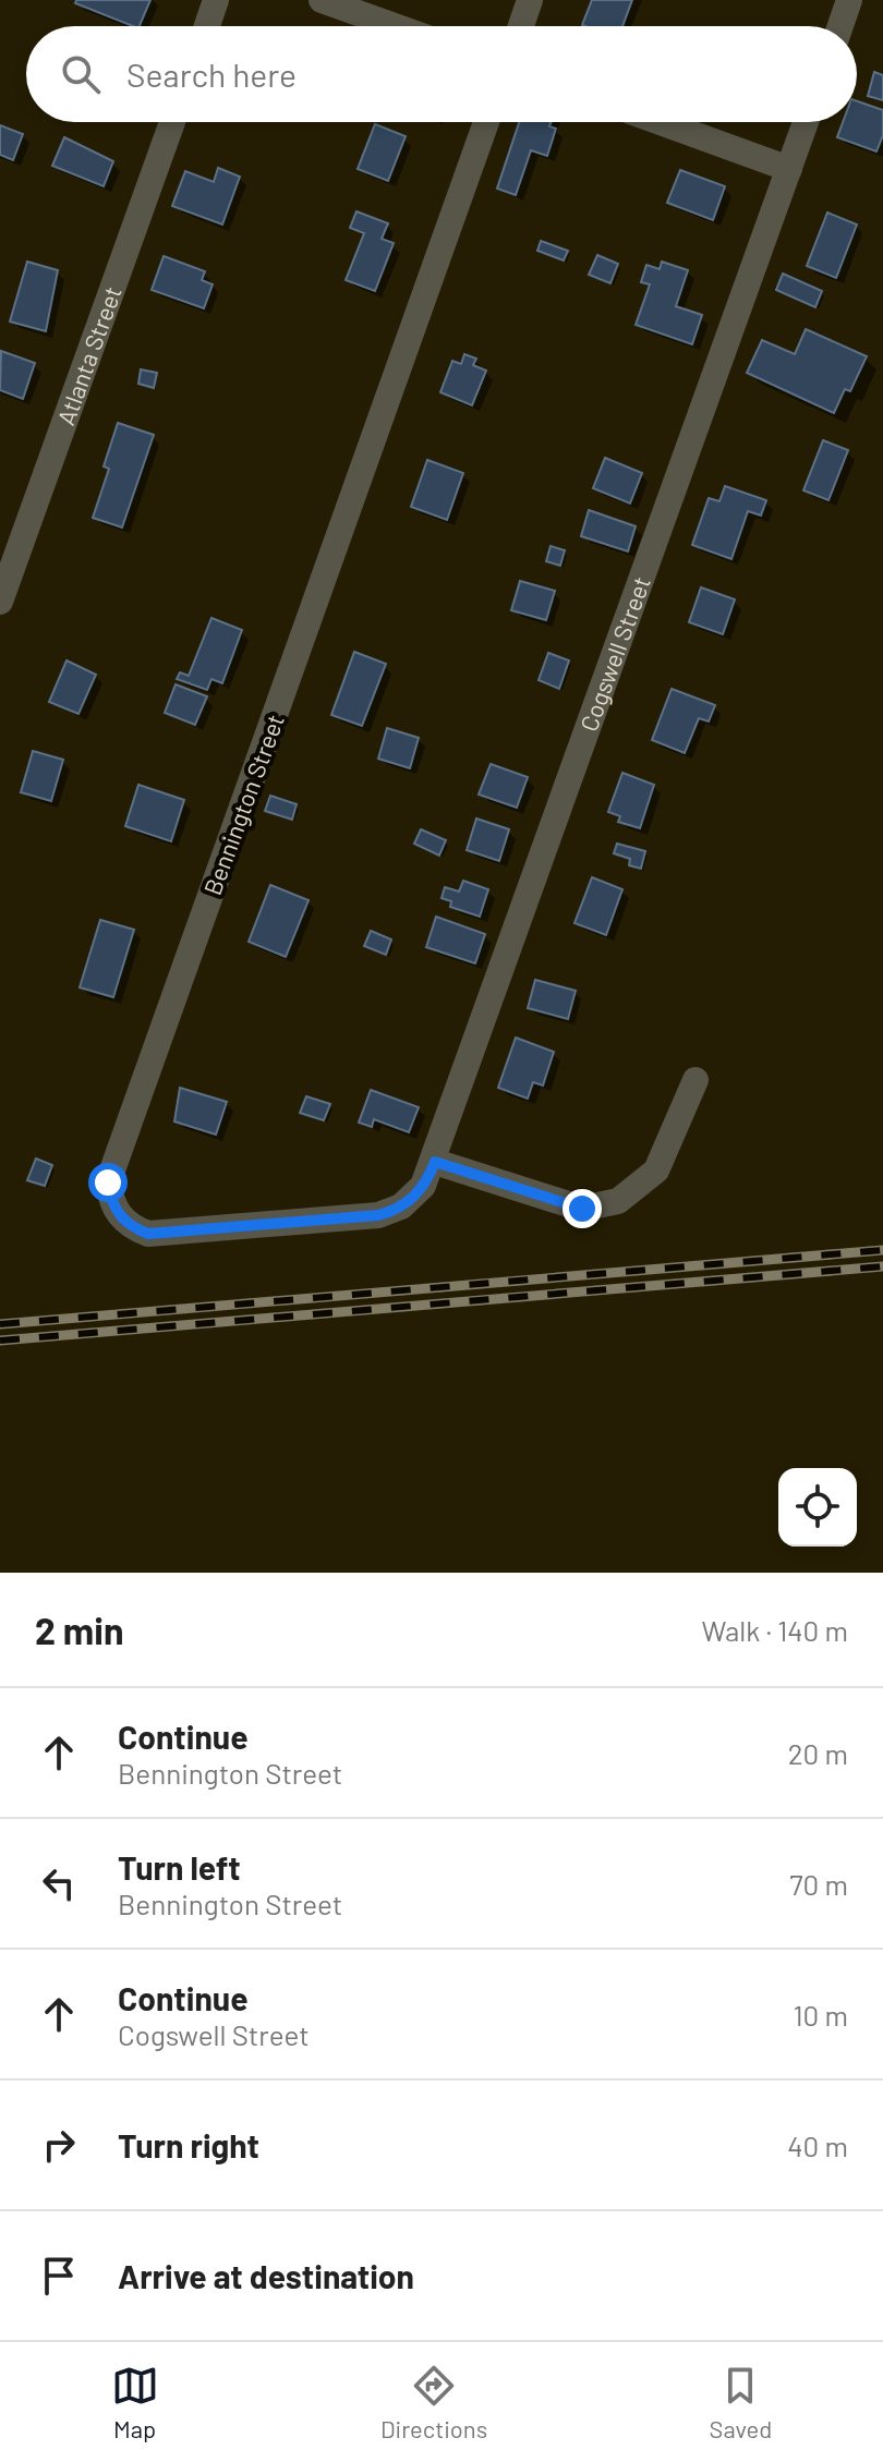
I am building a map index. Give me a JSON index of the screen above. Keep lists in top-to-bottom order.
{
  "streets": {
    "street": ["Atlanta Street", "Cogswell Street", "Bennington Street"]
  },
  "crossings": [
    ["Cogswell Street", "Bennington Street"]
  ],
  "page": {
    "search": "Search here",
    "heading": ["2 min", "Walk · 140 m"],
    "list": [
      ["Continue", "Bennington Street", "20 m"],
      ["Turn left", "Bennington Street", "70 m"],
      ["Continue", "Cogswell Street", "10 m"],
      ["Turn right", "40 m"],
      "Arrive at destination"
    ],
    "nav": ["Map", "Directions", "Saved"]
  }
}
